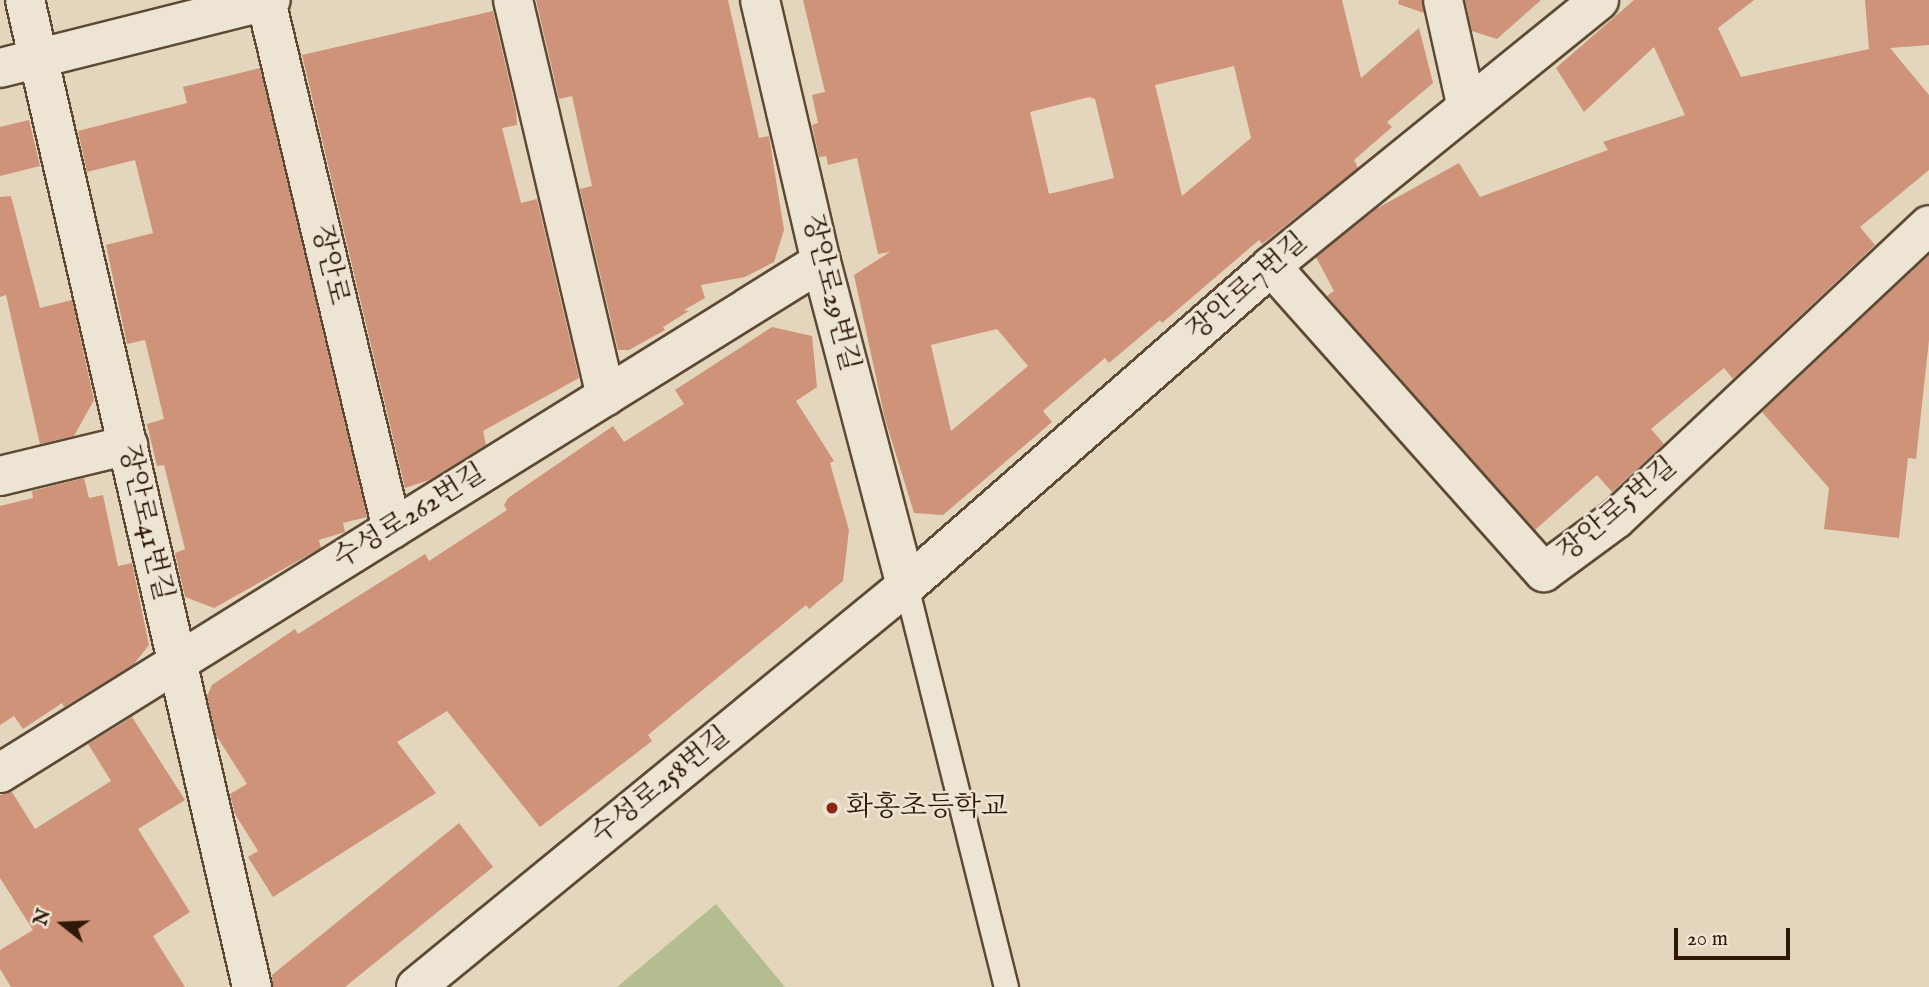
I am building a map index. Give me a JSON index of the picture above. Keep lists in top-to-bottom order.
{
  "streets": {
    "street": [
      "장안로",
      "장안로7번길",
      "장안로29번길",
      "장안로5번길",
      "수성로262번길",
      "장안로41번길",
      "수성로258번길"
    ]
  },
  "crossings": [
    ["장안로", "수성로262번길"],
    ["장안로", "장안로41번길"],
    ["장안로7번길", "장안로29번길"],
    ["장안로7번길", "장안로5번길"],
    ["장안로7번길", "수성로258번길"],
    ["장안로29번길", "수성로262번길"],
    ["장안로29번길", "수성로258번길"],
    ["수성로262번길", "장안로41번길"]
  ],
  "places": ["화홍초등학교"],
  "scale_bar": "20 m",
  "north": "left"
}
